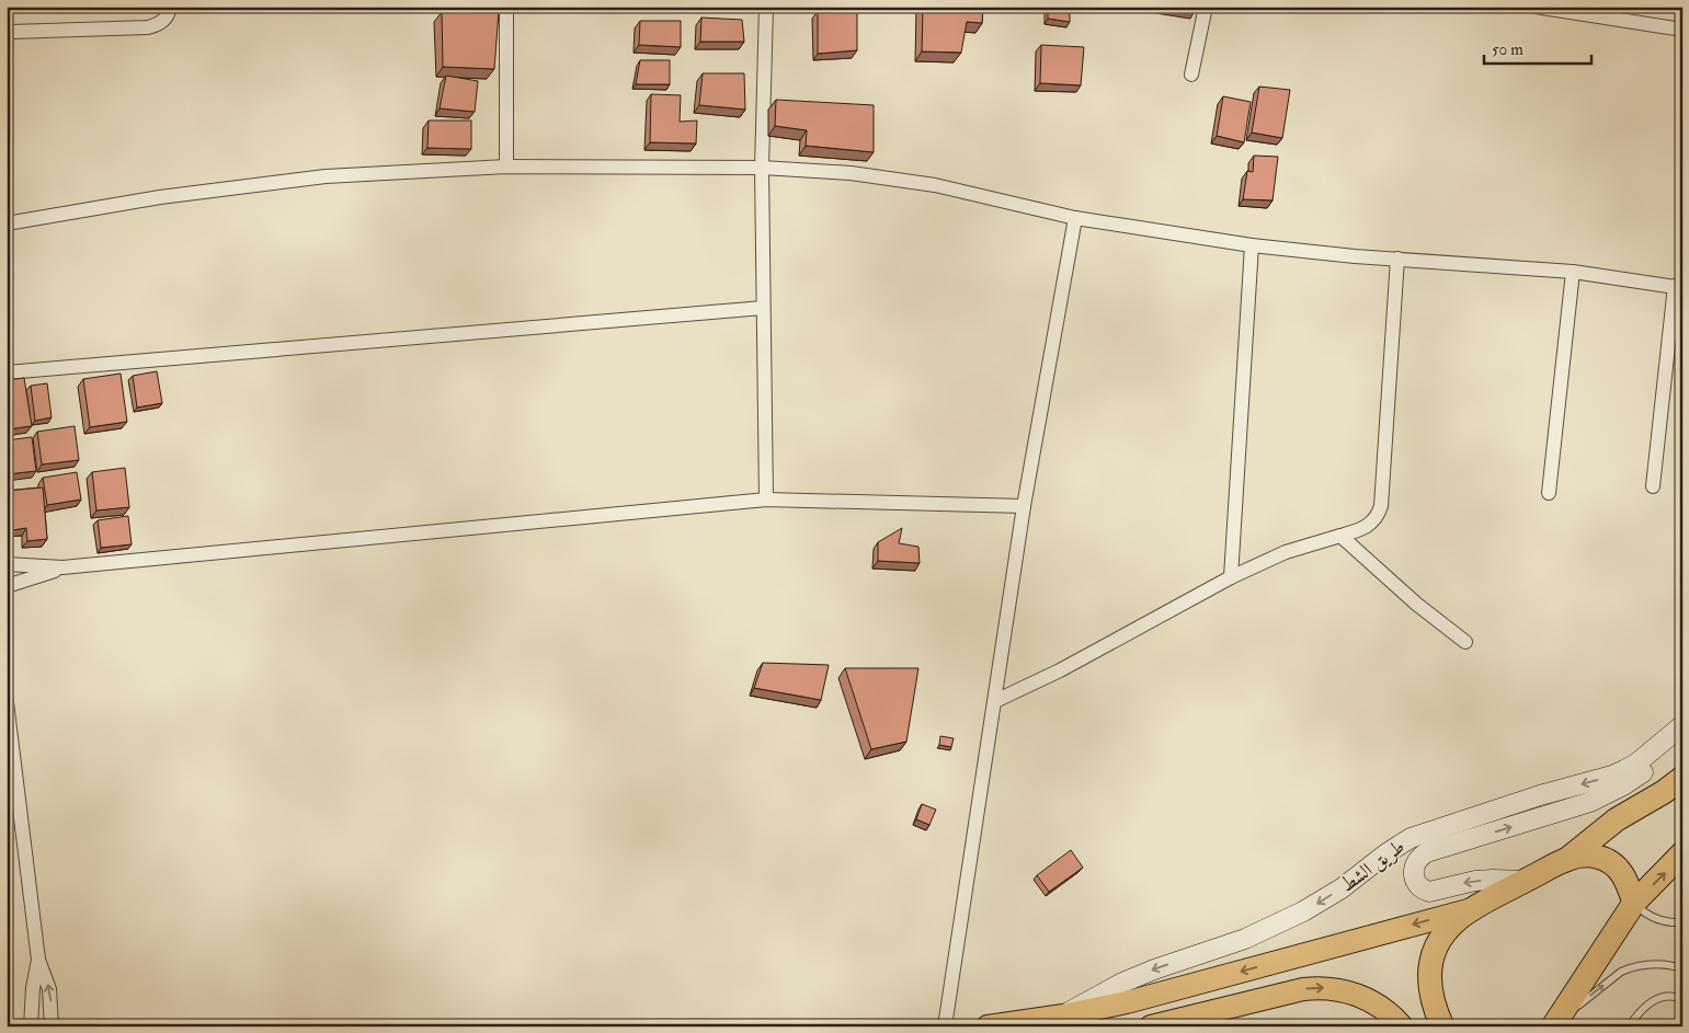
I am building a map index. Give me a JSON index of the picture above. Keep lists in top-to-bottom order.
{
  "streets": {
    "main road": ["طريق الشط"]
  },
  "scale_bar": "50 m"
}
